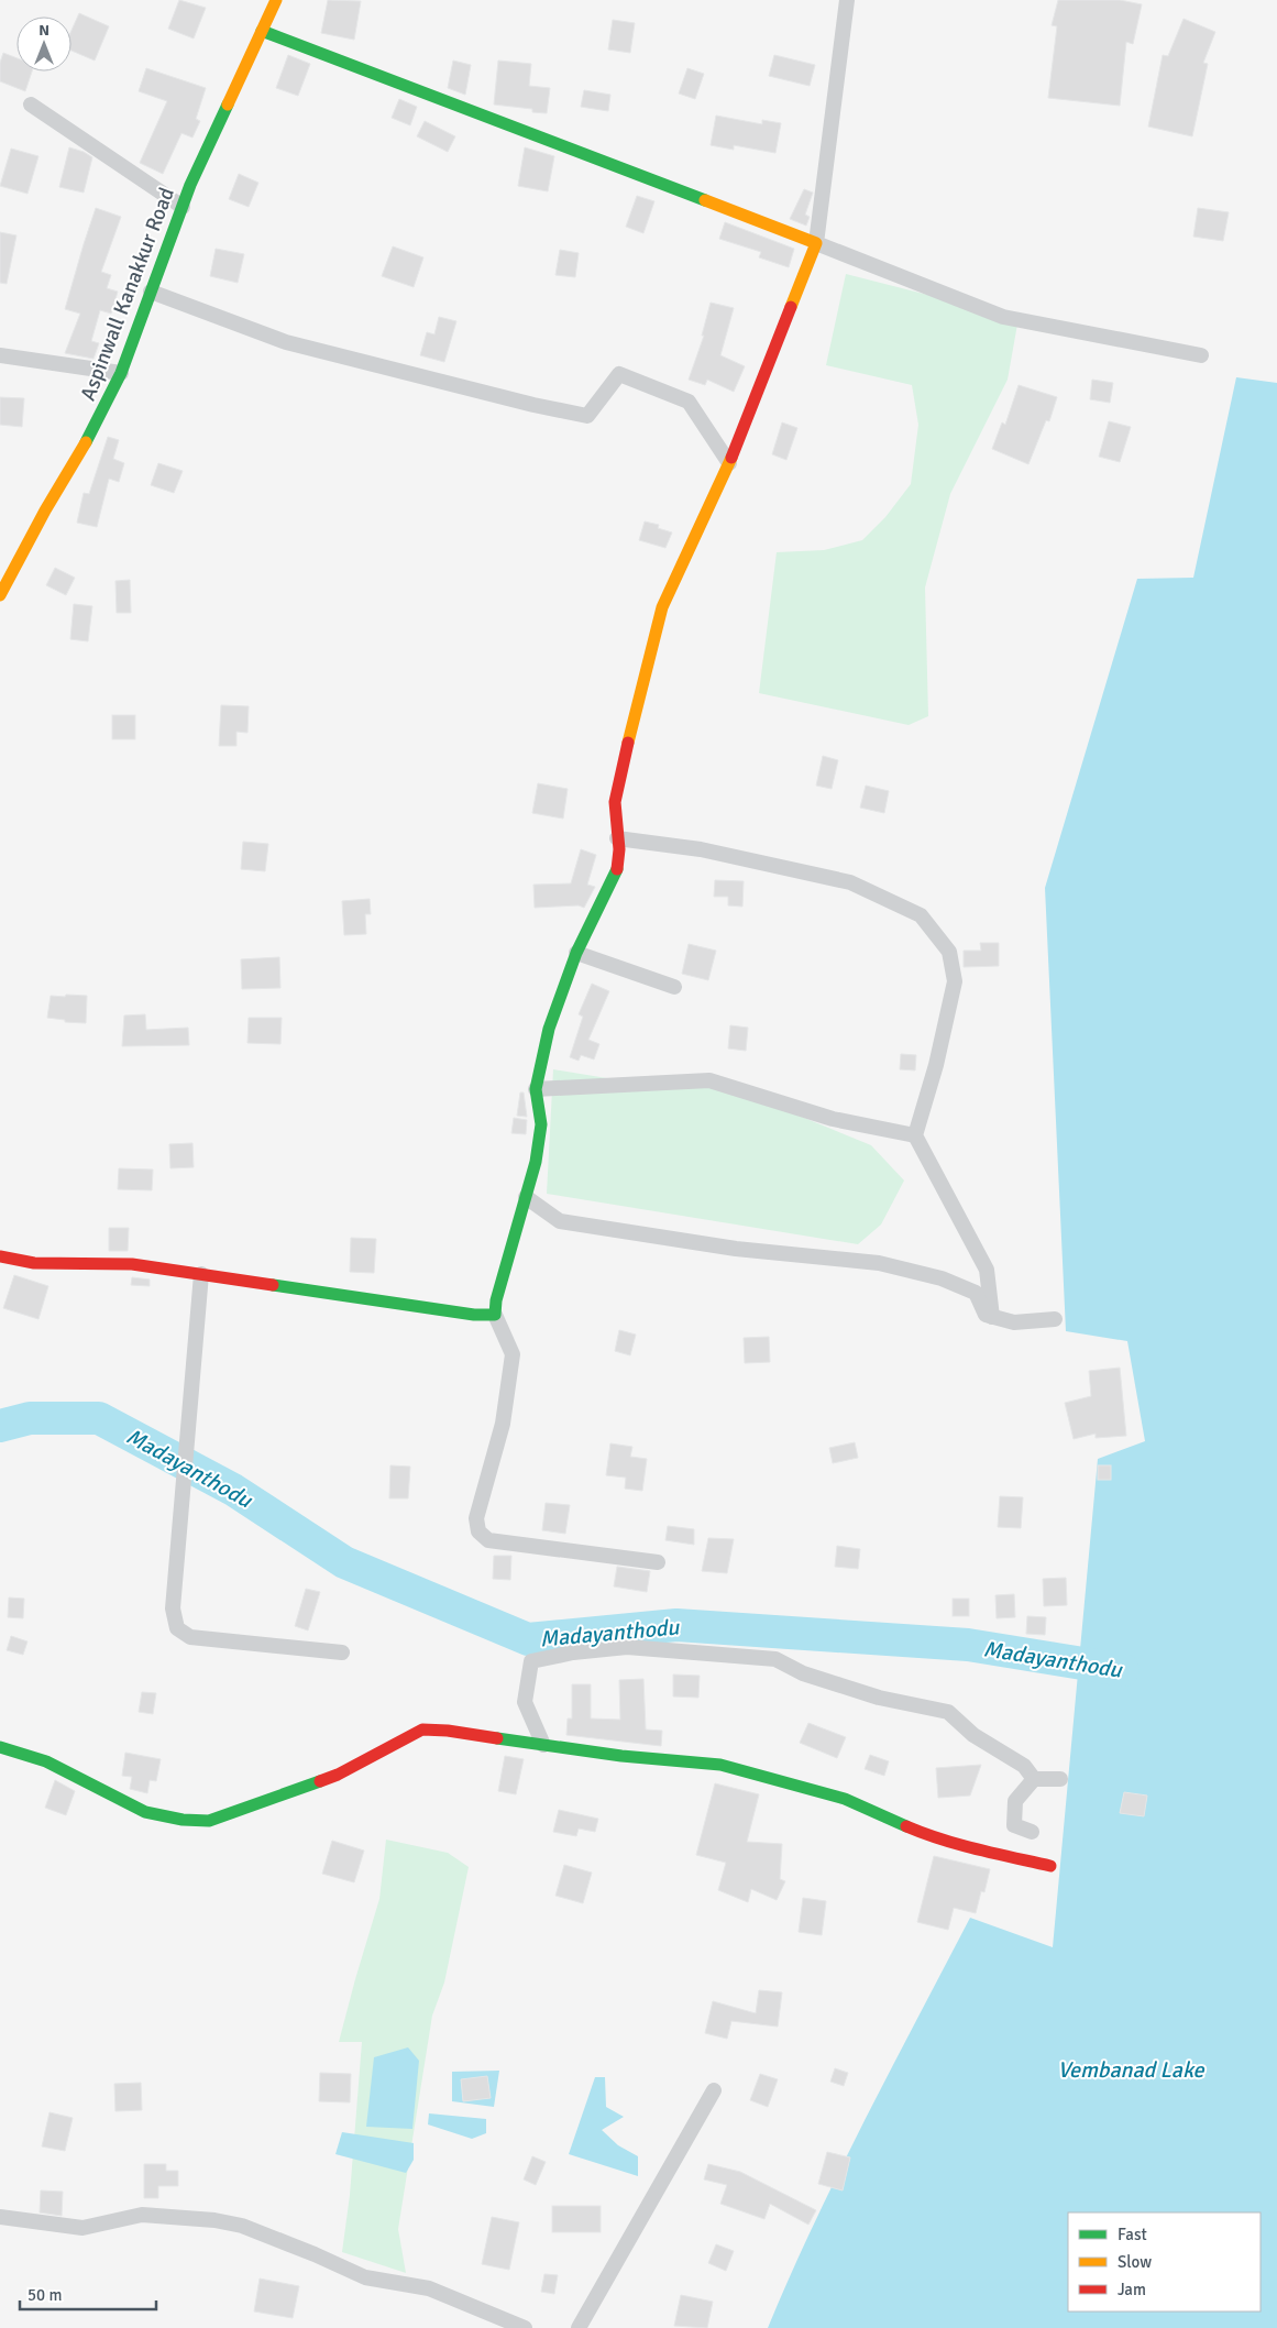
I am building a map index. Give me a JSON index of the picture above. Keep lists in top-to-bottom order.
{
  "streets": {
    "street": ["Aspinwall Kanakkur Road"]
  },
  "water": ["Madayanthodu", "Vembanad Lake"],
  "legend": ["Fast", "Slow", "Jam"],
  "scale_bar": "50 m",
  "north": "top"
}
